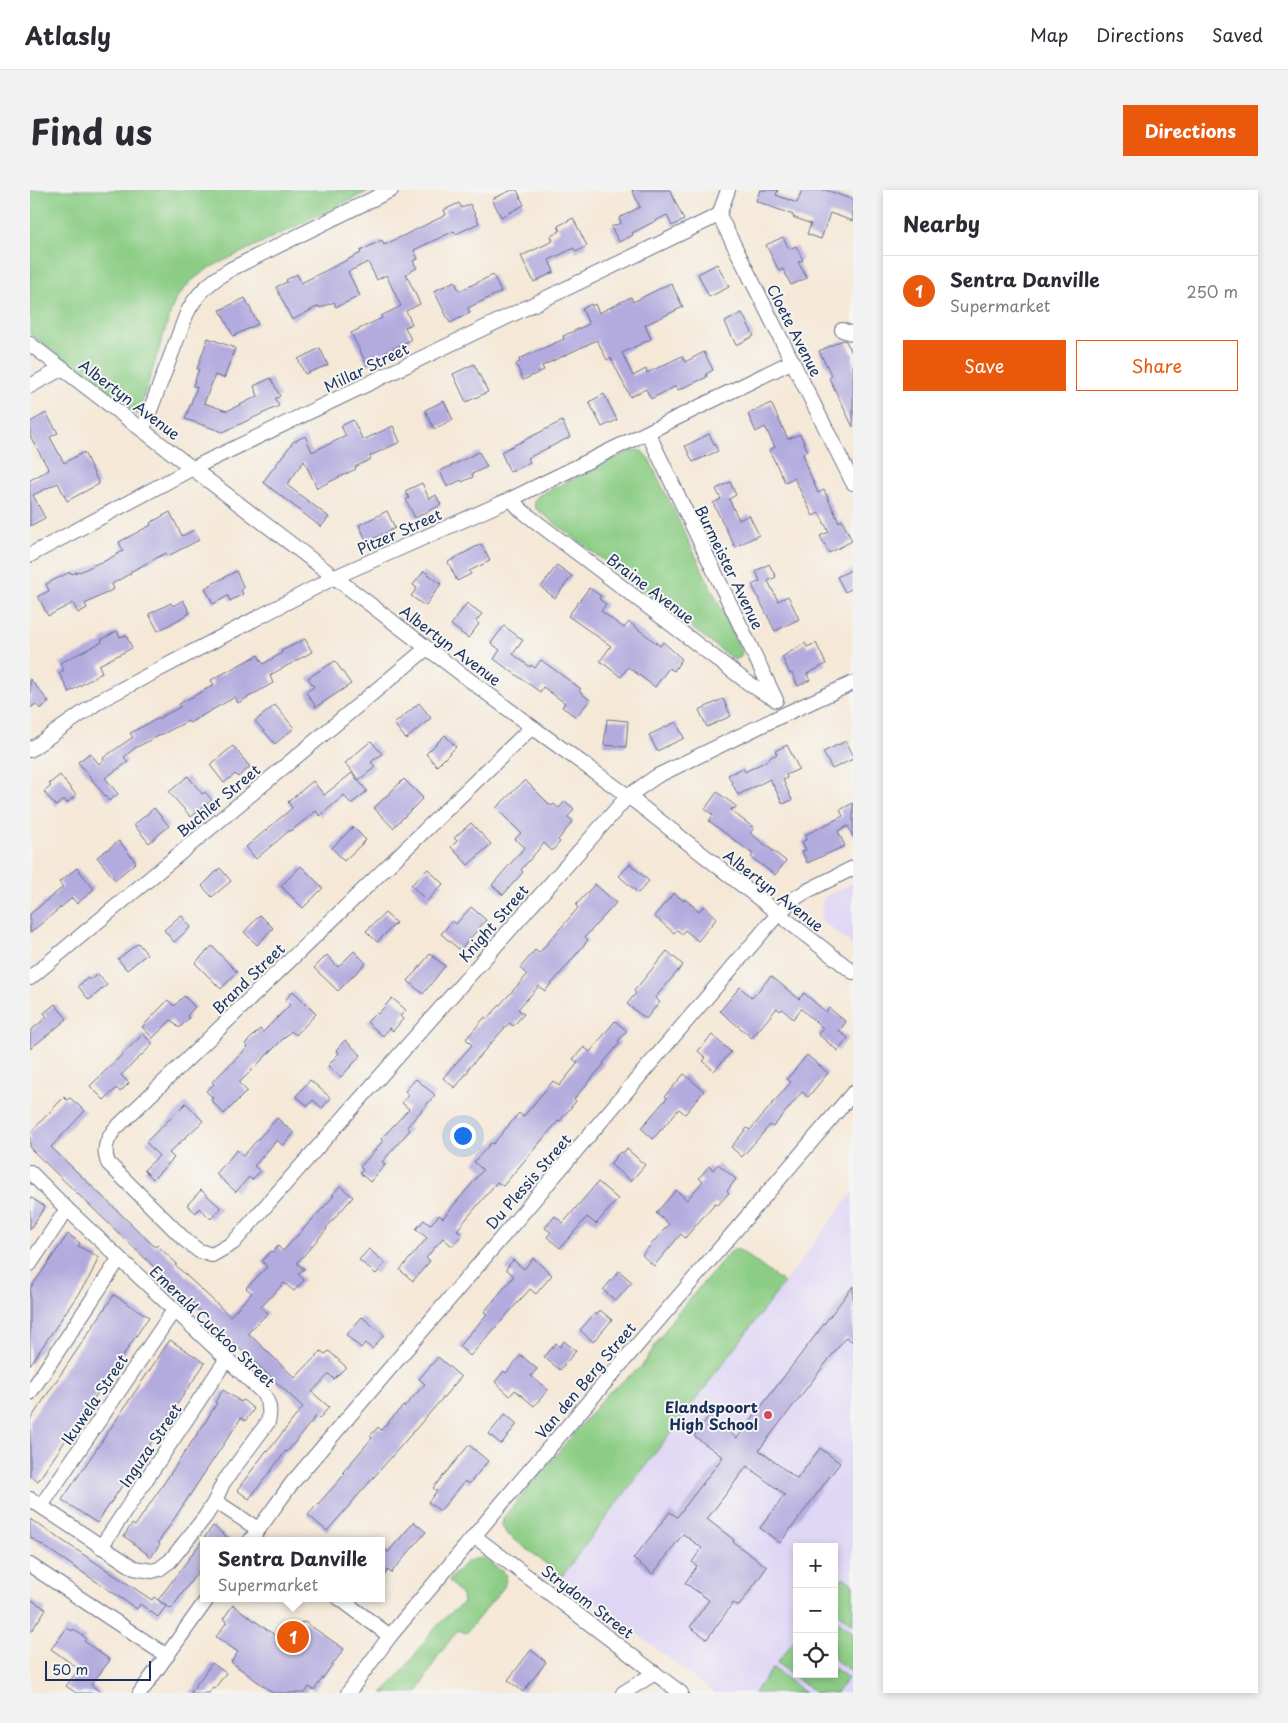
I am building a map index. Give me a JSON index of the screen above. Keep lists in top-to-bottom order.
{
  "streets": {
    "street": [
      "Cloete Avenue",
      "Millar Street",
      "Albertyn Avenue",
      "Pitzer Street",
      "Burmeister Avenue",
      "Braine Avenue",
      "Buchler Street",
      "Knight Street",
      "Brand Street",
      "Du Plessis Street",
      "Emerald Cuckoo Street",
      "Van den Berg Street",
      "Ikuwela Street",
      "Inguza Street",
      "Strydom Street"
    ]
  },
  "crossings": [
    ["Cloete Avenue", "Millar Street"],
    ["Cloete Avenue", "Pitzer Street"],
    ["Millar Street", "Albertyn Avenue"],
    ["Albertyn Avenue", "Pitzer Street"],
    ["Albertyn Avenue", "Buchler Street"],
    ["Albertyn Avenue", "Knight Street"],
    ["Albertyn Avenue", "Brand Street"],
    ["Albertyn Avenue", "Du Plessis Street"],
    ["Pitzer Street", "Burmeister Avenue"],
    ["Pitzer Street", "Braine Avenue"],
    ["Burmeister Avenue", "Braine Avenue"],
    ["Burmeister Avenue", "Knight Street"],
    ["Knight Street", "Brand Street"],
    ["Emerald Cuckoo Street", "Ikuwela Street"],
    ["Emerald Cuckoo Street", "Inguza Street"],
    ["Van den Berg Street", "Strydom Street"]
  ],
  "places": ["Elandspoort High School"],
  "scale_bar": "50 m",
  "page": {
    "header": "Atlasly",
    "nav": ["Map", "Directions", "Saved"],
    "title": "Find us",
    "buttons": [
      "Directions",
      ["Save", "Share"]
    ],
    "heading": "Nearby",
    "list": [
      {
        "mark": "1",
        "name": "Sentra Danville",
        "note": "Supermarket",
        "value": "250 m"
      }
    ],
    "popup": ["Sentra Danville", "Supermarket"],
    "map_buttons": ["+", "−"],
    "pins": "1",
    "scale": "50 m"
  }
}
